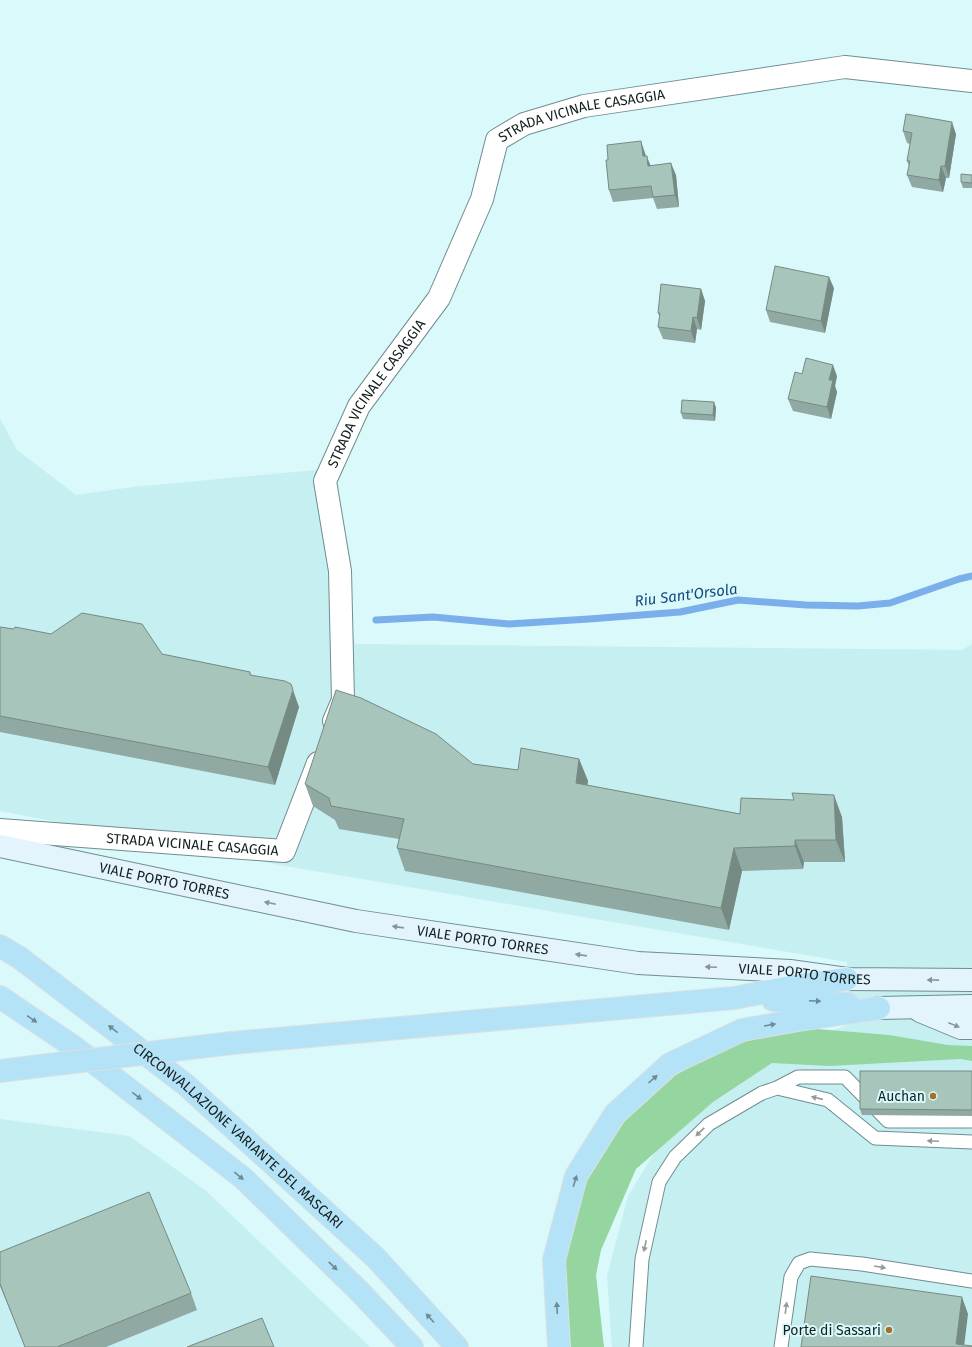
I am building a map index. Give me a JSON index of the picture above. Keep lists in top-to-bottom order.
{
  "streets": {
    "highway": ["CIRCONVALLAZIONE VARIANTE DEL MASCARI"],
    "main road": ["VIALE PORTO TORRES"],
    "street": ["STRADA VICINALE CASAGGIA"]
  },
  "one_way": ["VIALE PORTO TORRES"],
  "water": ["Riu Sant'Orsola"],
  "places": ["Auchan", "Porte di Sassari"]
}
